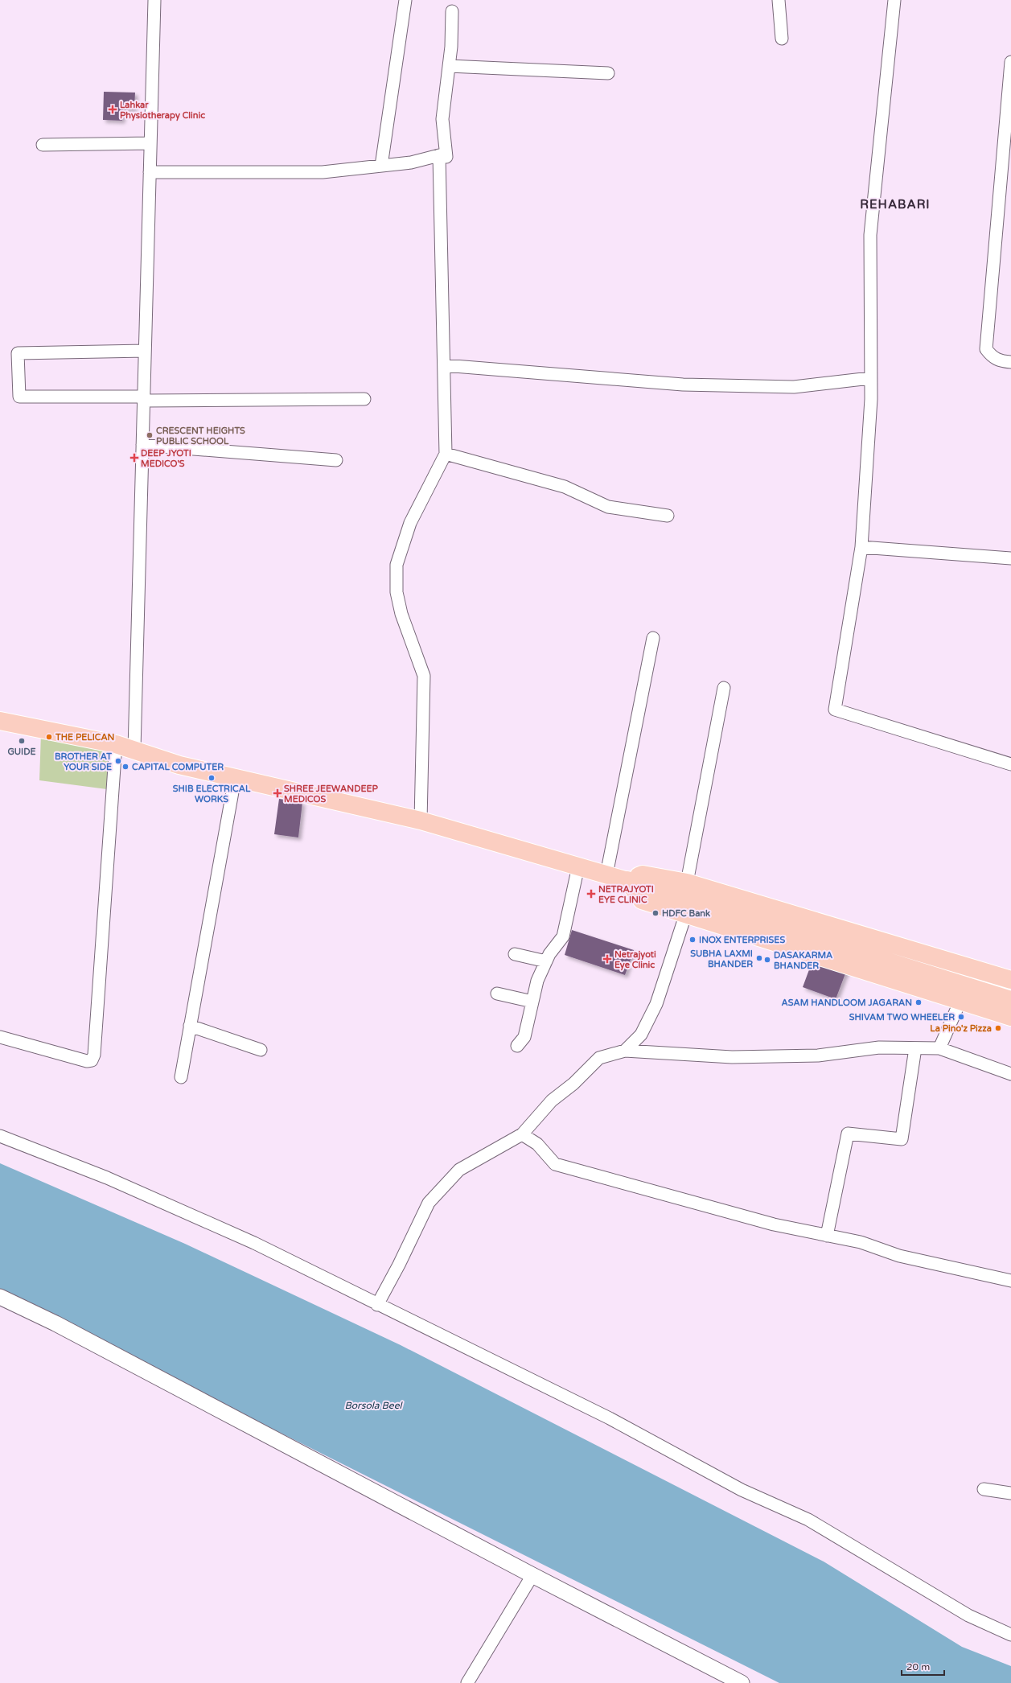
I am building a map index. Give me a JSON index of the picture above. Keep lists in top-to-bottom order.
{
  "districts": ["REHABARI"],
  "water": ["Borsola Beel"],
  "places": {
    "health": [
      "Lahkar Physiotherapy Clinic",
      "DEEP JYOTI MEDICO'S",
      "SHREE JEEWANDEEP MEDICOS",
      "NETRAJYOTI EYE CLINIC",
      "Netrajyoti Eye Clinic"
    ],
    "other": [
      "CRESCENT HEIGHTS PUBLIC SCHOOL",
      "THE PELICAN",
      "GUIDE",
      "BROTHER AT YOUR SIDE",
      "CAPITAL COMPUTER",
      "SHIB ELECTRICAL WORKS",
      "HDFC Bank",
      "INOX ENTERPRISES",
      "SUBHA LAXMI BHANDER",
      "DASAKARMA BHANDER",
      "ASAM HANDLOOM JAGARAN",
      "SHIVAM TWO WHEELER",
      "La Pino'z Pizza"
    ]
  },
  "scale_bar": "20 m"
}
